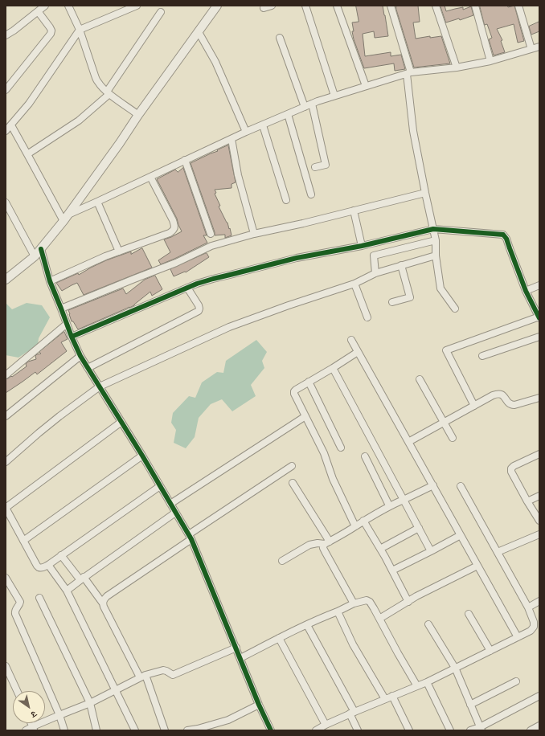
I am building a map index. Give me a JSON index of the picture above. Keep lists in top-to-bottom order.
{
  "north": "bottom right"
}
